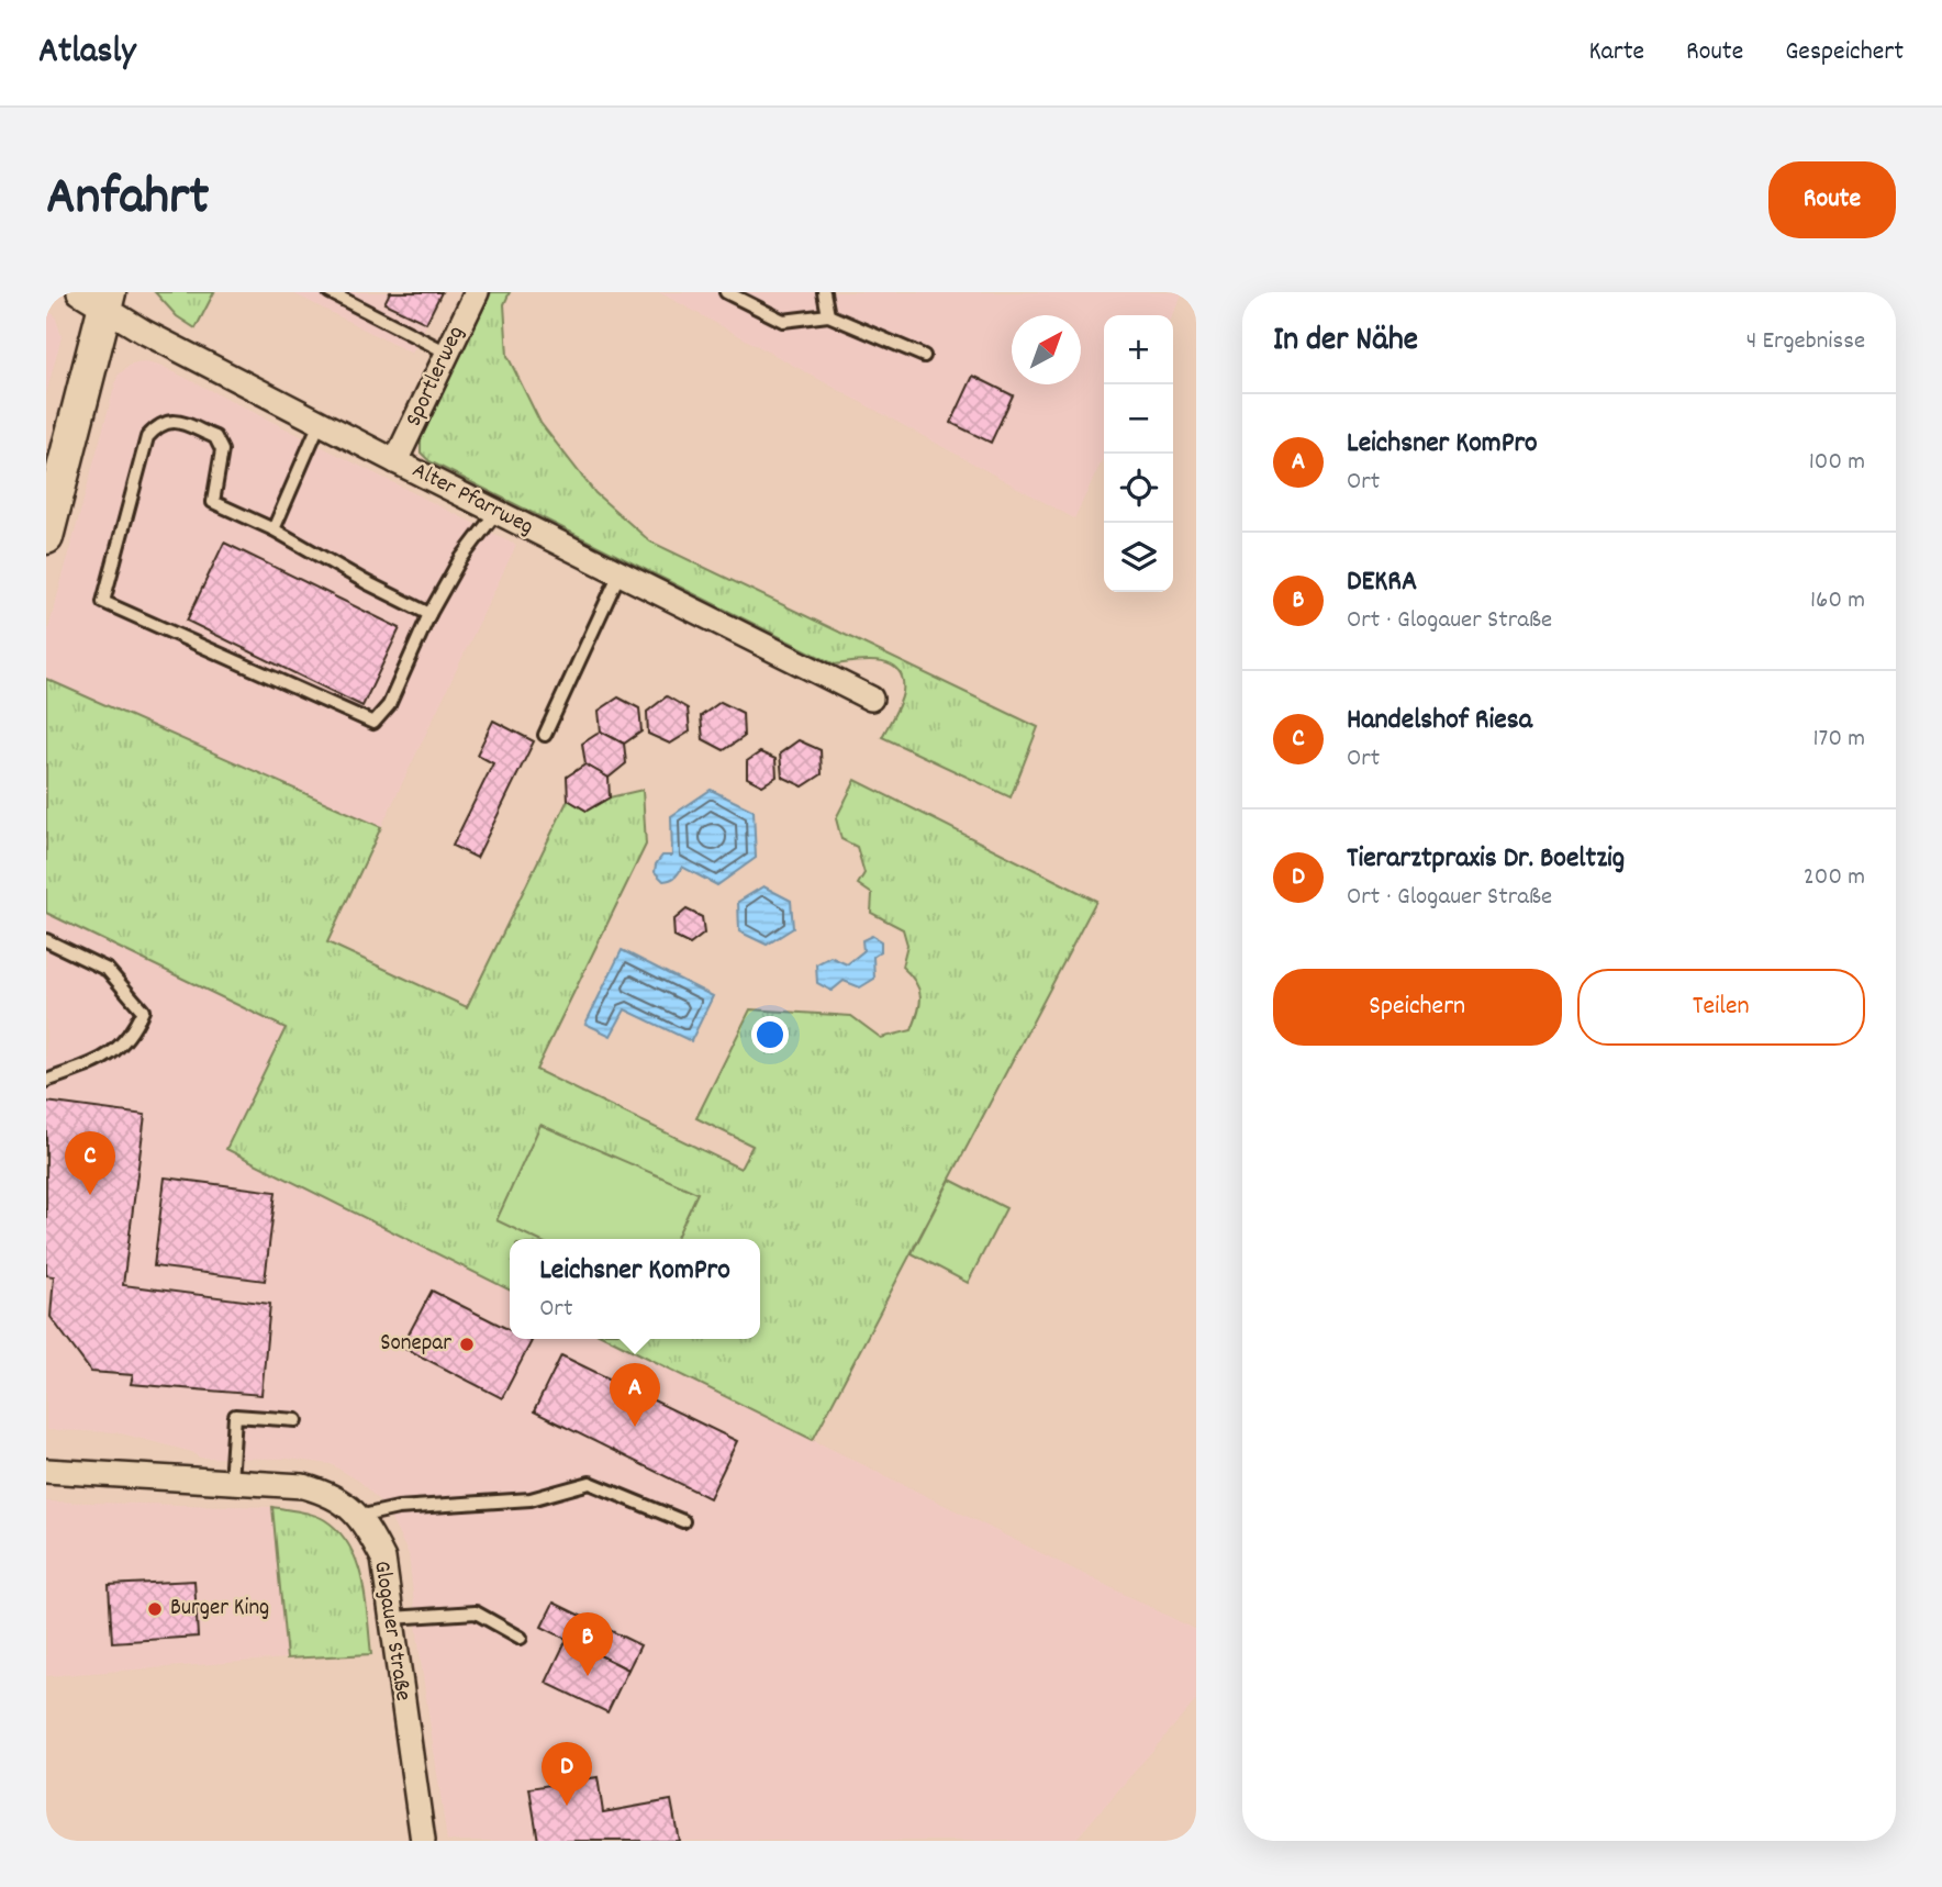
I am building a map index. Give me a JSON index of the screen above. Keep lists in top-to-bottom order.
{
  "streets": {
    "street": ["Sportlerweg", "Alter Pfarrweg", "Glogauer Straße"]
  },
  "crossings": [
    ["Sportlerweg", "Alter Pfarrweg"]
  ],
  "places": ["Sonepar", "Burger King"],
  "north": "top right",
  "page": {
    "header": "Atlasly",
    "nav": ["Karte", "Route", "Gespeichert"],
    "title": "Anfahrt",
    "buttons": [
      "Route",
      ["Speichern", "Teilen"]
    ],
    "heading": ["In der Nähe", "4 Ergebnisse"],
    "map_buttons": ["+", "−"],
    "list": [
      {
        "mark": "A",
        "name": "Leichsner KomPro",
        "note": "Ort",
        "value": "100 m"
      },
      {
        "mark": "B",
        "name": "DEKRA",
        "note": "Ort · Glogauer Straße",
        "value": "160 m"
      },
      {
        "mark": "C",
        "name": "Handelshof Riesa",
        "note": "Ort",
        "value": "170 m"
      },
      {
        "mark": "D",
        "name": "Tierarztpraxis Dr. Boeltzig",
        "note": "Ort · Glogauer Straße",
        "value": "200 m"
      }
    ],
    "pins": [
      "C",
      "A",
      "B",
      "D"
    ],
    "popup": ["Leichsner KomPro", "Ort"]
  }
}
